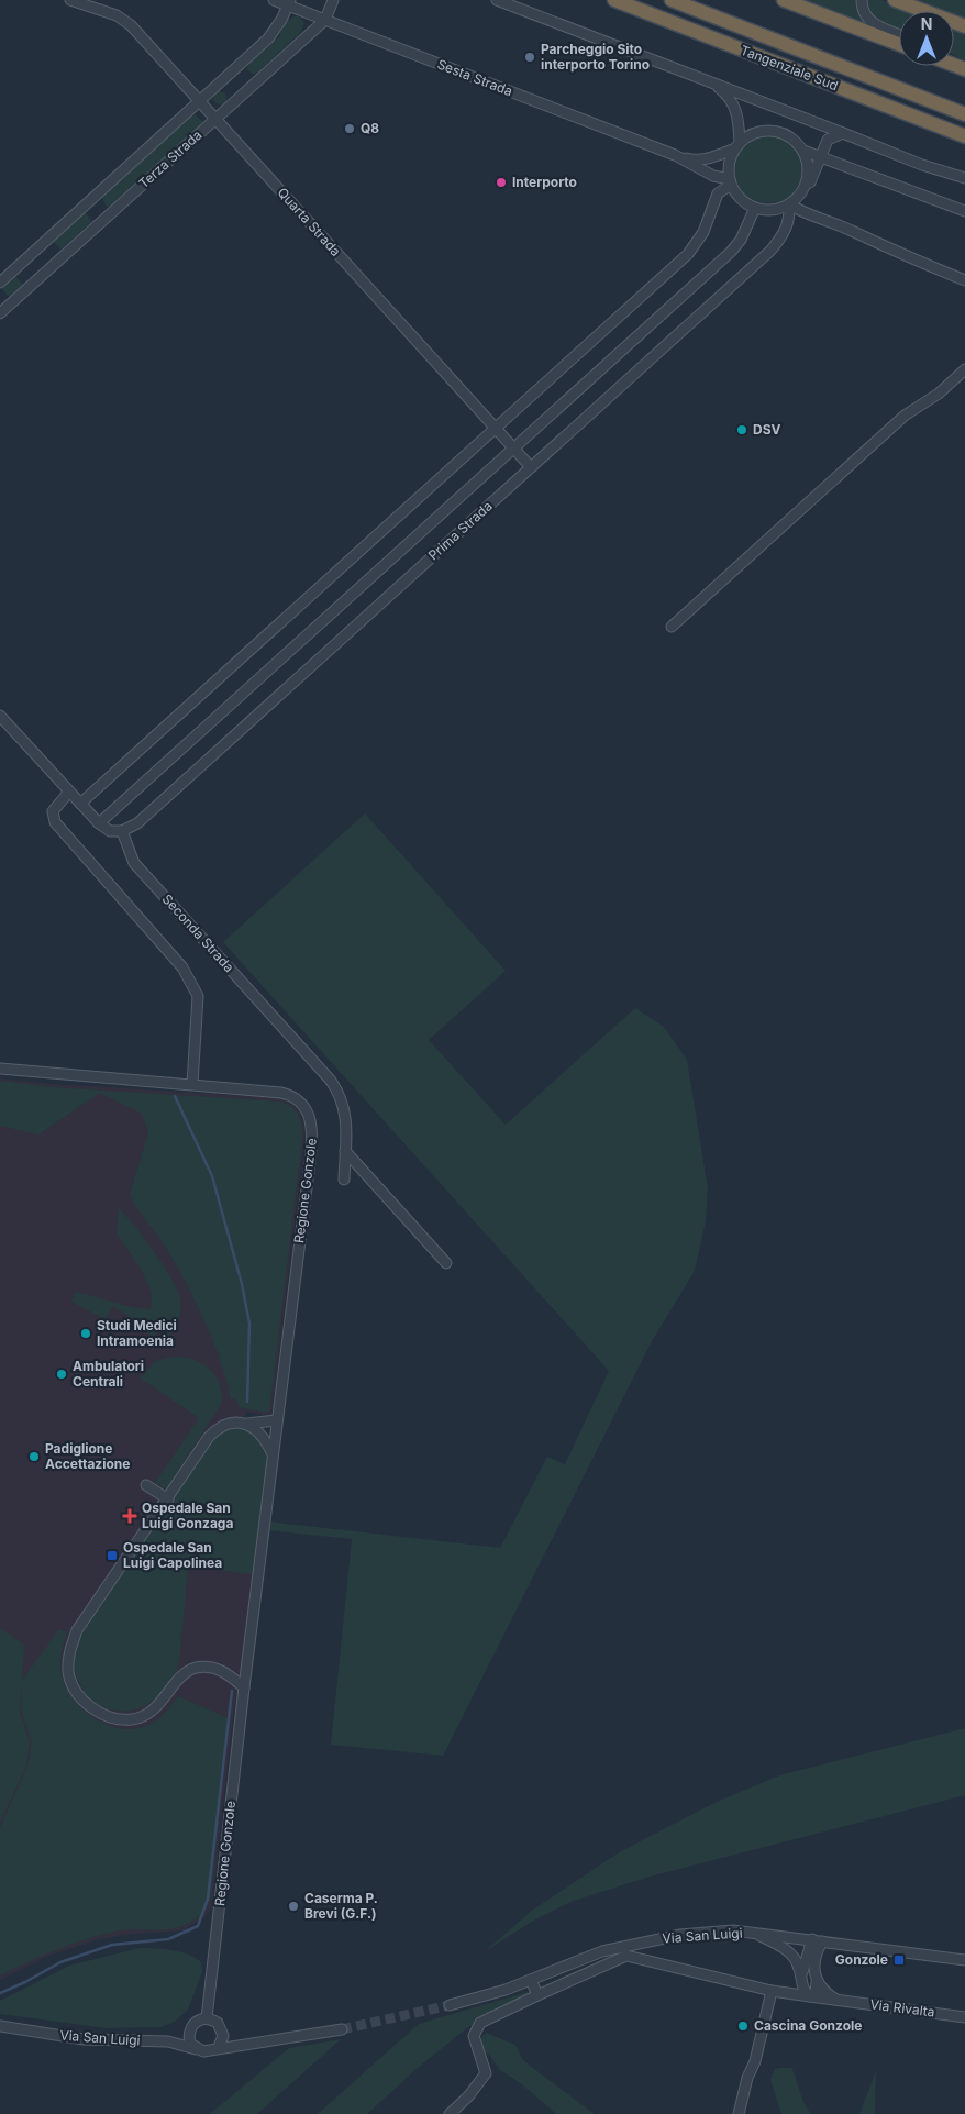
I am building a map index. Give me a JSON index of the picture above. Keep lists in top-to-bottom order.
{
  "streets": {
    "highway": ["Tangenziale Sud"],
    "street": [
      "Sesta Strada",
      "Terza Strada",
      "Quarta Strada",
      "Prima Strada",
      "Seconda Strada",
      "Regione Gonzole",
      "Via San Luigi",
      "Via Rivalta"
    ]
  },
  "crossings": [
    ["Sesta Strada", "Terza Strada"],
    ["Sesta Strada", "Prima Strada"],
    ["Terza Strada", "Quarta Strada"],
    ["Quarta Strada", "Prima Strada"],
    ["Prima Strada", "Seconda Strada"],
    ["Regione Gonzole", "Via San Luigi"]
  ],
  "places": {
    "other": [
      "Parcheggio Sito interporto Torino",
      "Q8",
      "Interporto",
      "DSV",
      "Studi Medici Intramoenia",
      "Ambulatori Centrali",
      "Padiglione Accettazione",
      "Caserma P. Brevi (G.F.)",
      "Cascina Gonzole"
    ],
    "health": ["Ospedale San Luigi Gonzaga"],
    "transit": ["Ospedale San Luigi Capolinea", "Gonzole"]
  },
  "north": "top"
}
